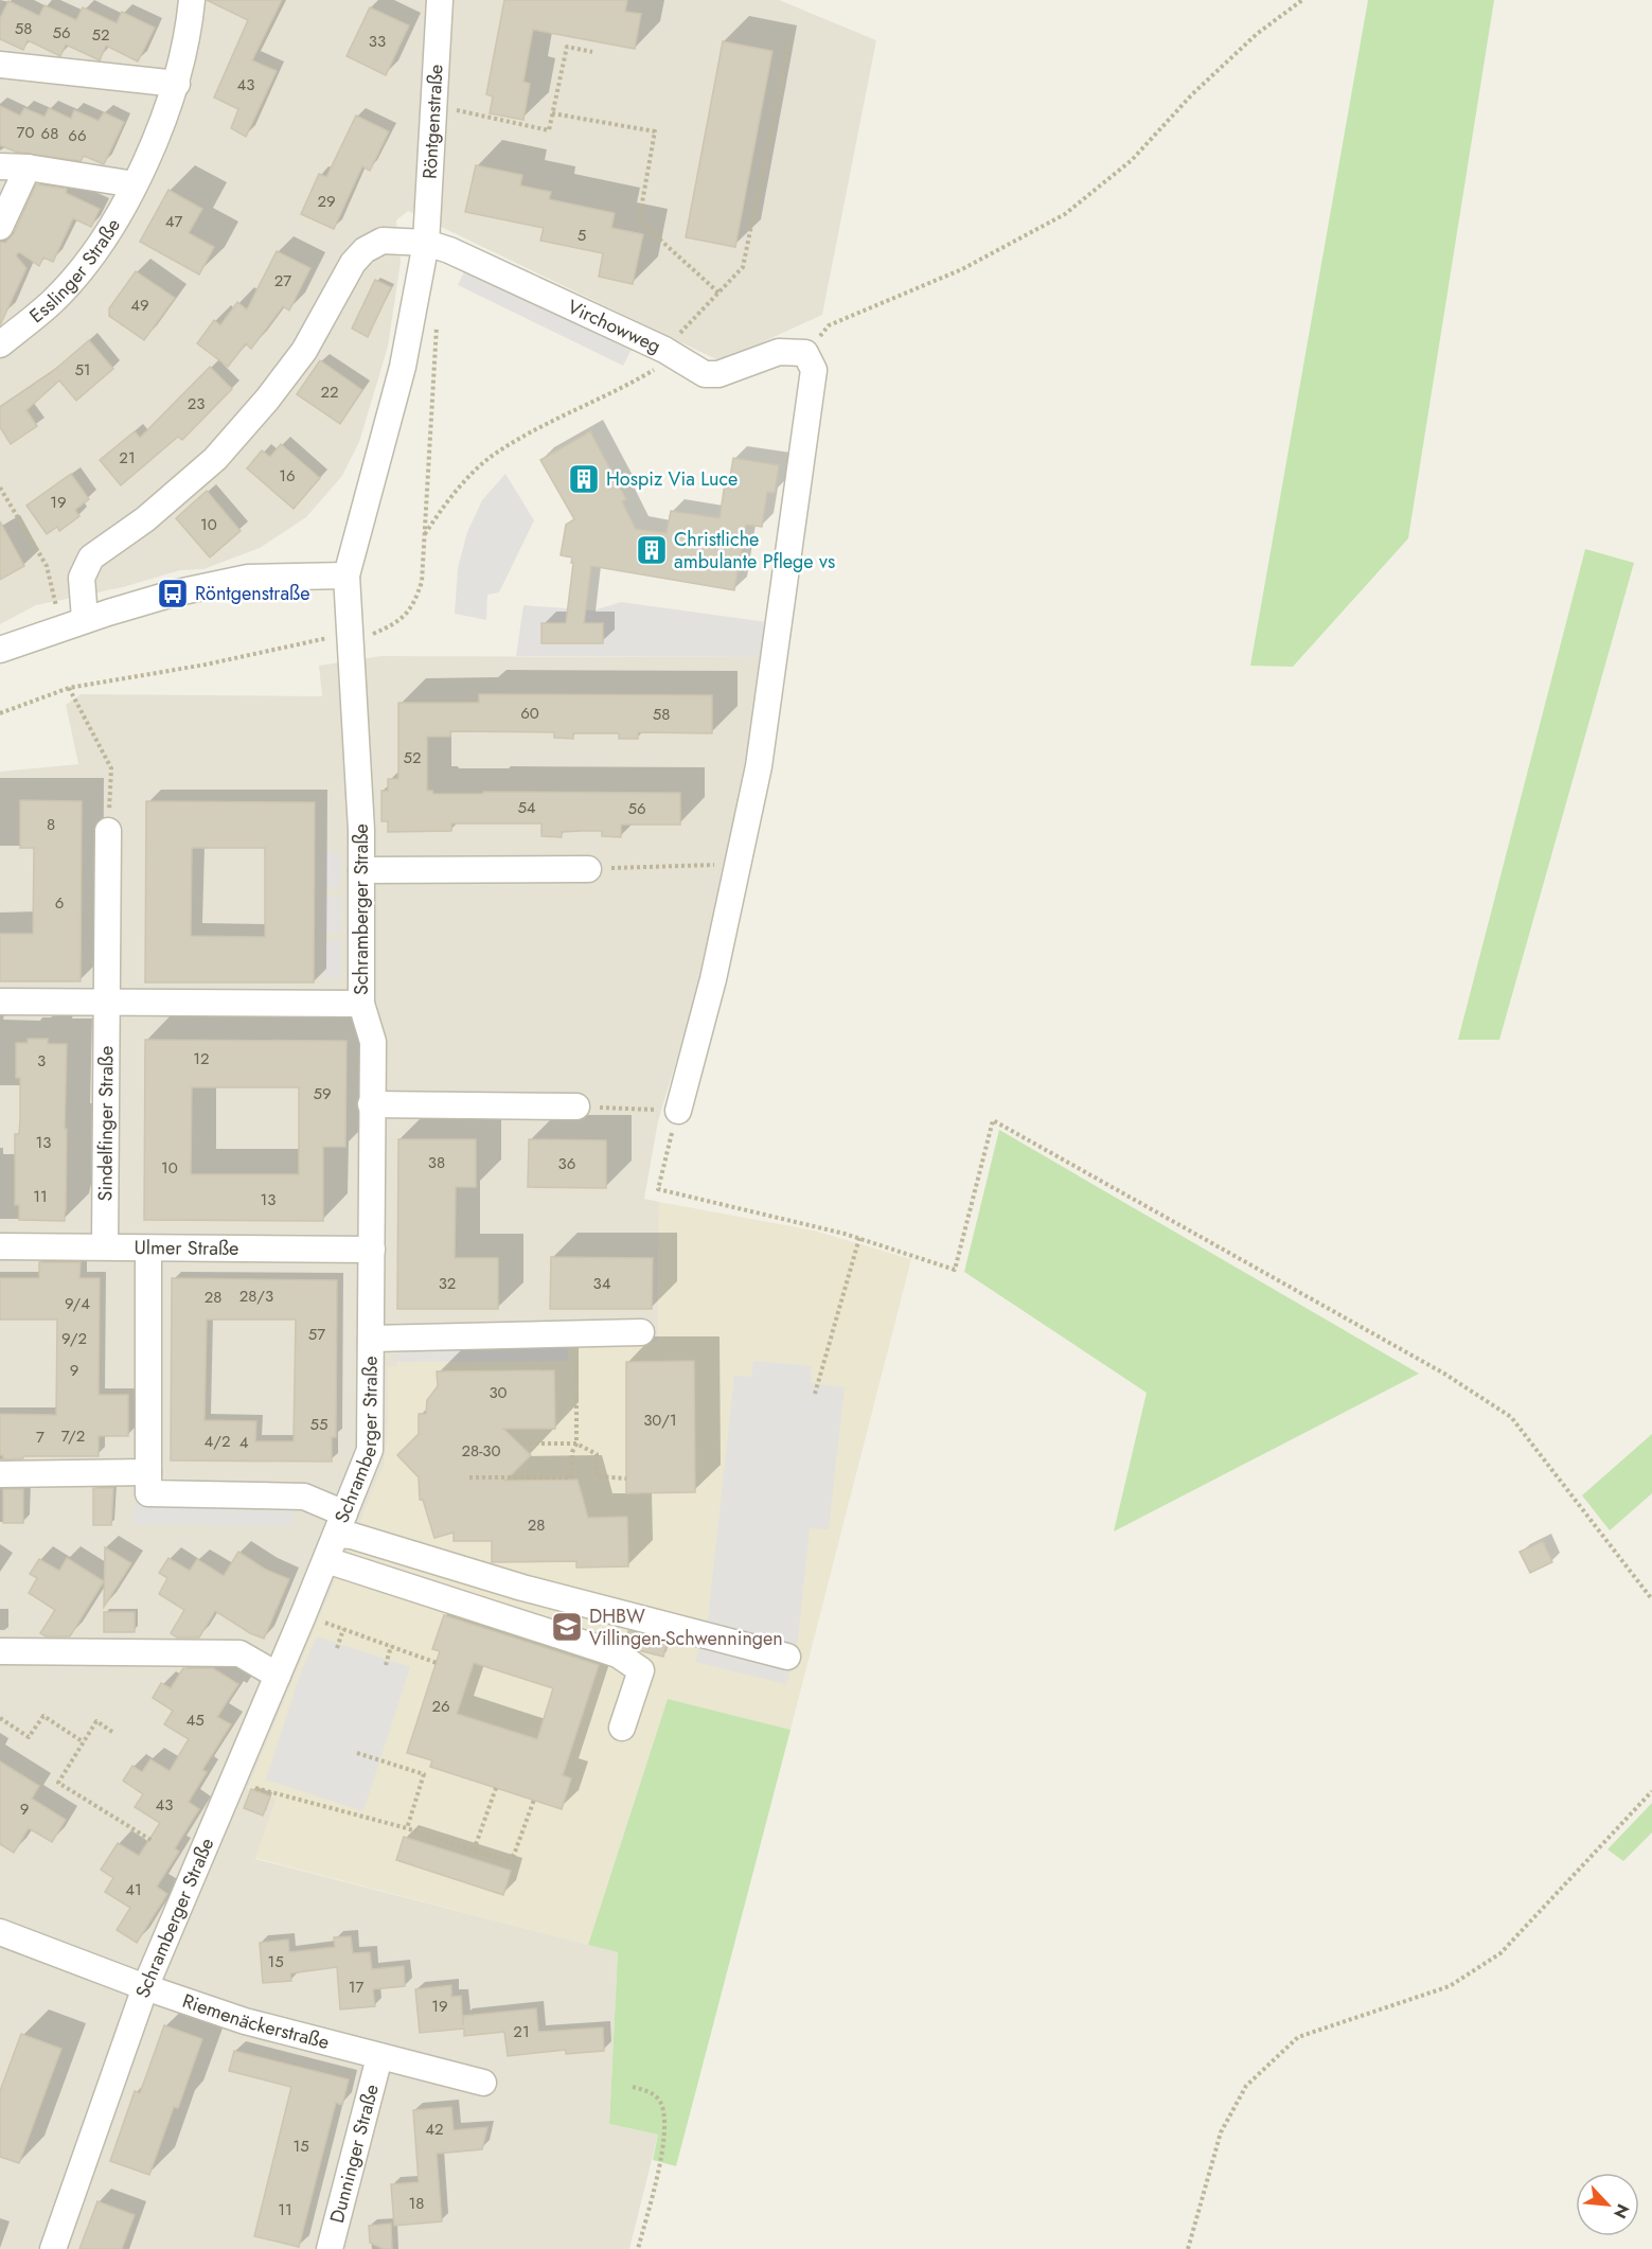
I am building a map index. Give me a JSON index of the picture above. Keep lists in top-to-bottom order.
{
  "streets": {
    "street": [
      "Röntgenstraße",
      "Esslinger Straße",
      "Virchowweg",
      "Schramberger Straße",
      "Sindelfinger Straße",
      "Ulmer Straße",
      "Riemenäckerstraße",
      "Dunninger Straße"
    ]
  },
  "crossings": [
    ["Röntgenstraße", "Virchowweg"],
    ["Röntgenstraße", "Schramberger Straße"],
    ["Schramberger Straße", "Ulmer Straße"],
    ["Schramberger Straße", "Riemenäckerstraße"],
    ["Sindelfinger Straße", "Ulmer Straße"],
    ["Riemenäckerstraße", "Dunninger Straße"]
  ],
  "places": {
    "building": ["Hospiz Via Luce", "Christliche ambulante Pflege vs"],
    "bus stop": ["Röntgenstraße"],
    "school or university": ["DHBW Villingen-Schwenningen"]
  },
  "house_numbers": [
    "58",
    "56",
    "52",
    "33",
    "43",
    "70",
    "68",
    "66",
    "29",
    "47",
    "5",
    "27",
    "49",
    "51",
    "22",
    "23",
    "21",
    "16",
    "19",
    "10",
    "60",
    "58",
    "52",
    "54",
    "56",
    "8",
    "6",
    "12",
    "3",
    "59",
    "13",
    "38",
    "36",
    "10",
    "11",
    "13",
    "32",
    "34",
    "28/3",
    "28",
    "9/4",
    "57",
    "9/2",
    "9",
    "30",
    "30/1",
    "55",
    "7/2",
    "7",
    "4/2",
    "4",
    "28-30",
    "28",
    "26",
    "45",
    "43",
    "9",
    "41",
    "15",
    "17",
    "19",
    "21",
    "42",
    "15",
    "18",
    "11"
  ],
  "north": "bottom right"
}
